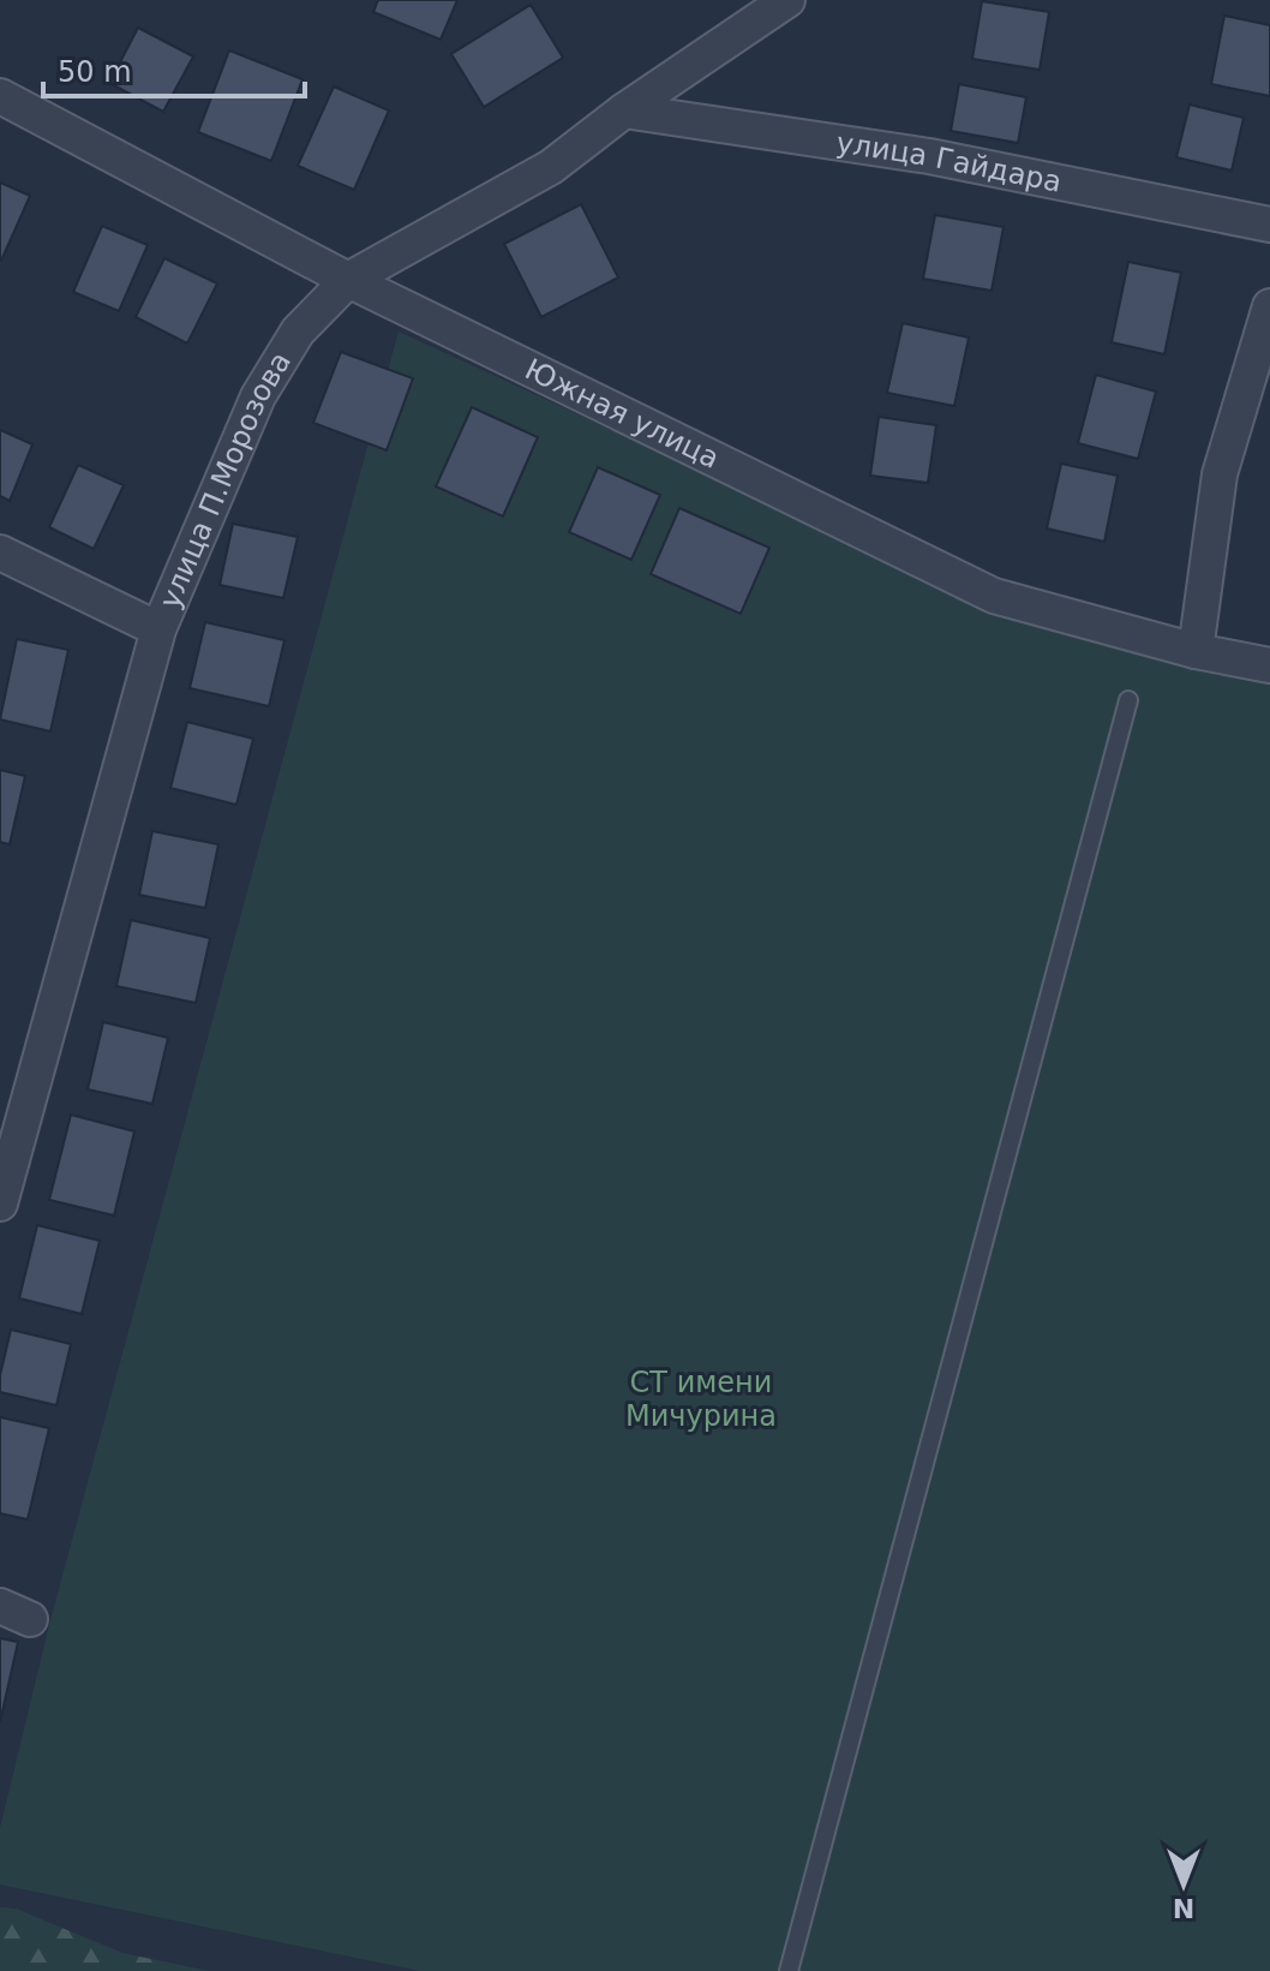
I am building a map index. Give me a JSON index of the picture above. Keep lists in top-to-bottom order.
{
  "streets": {
    "street": ["улица Гайдара", "Южная улица", "улица П.Морозова"]
  },
  "crossings": [
    ["улица Гайдара", "улица П.Морозова"],
    ["Южная улица", "улица П.Морозова"]
  ],
  "parks": ["СТ имени Мичурина"],
  "scale_bar": "50 m",
  "north": "bottom"
}
